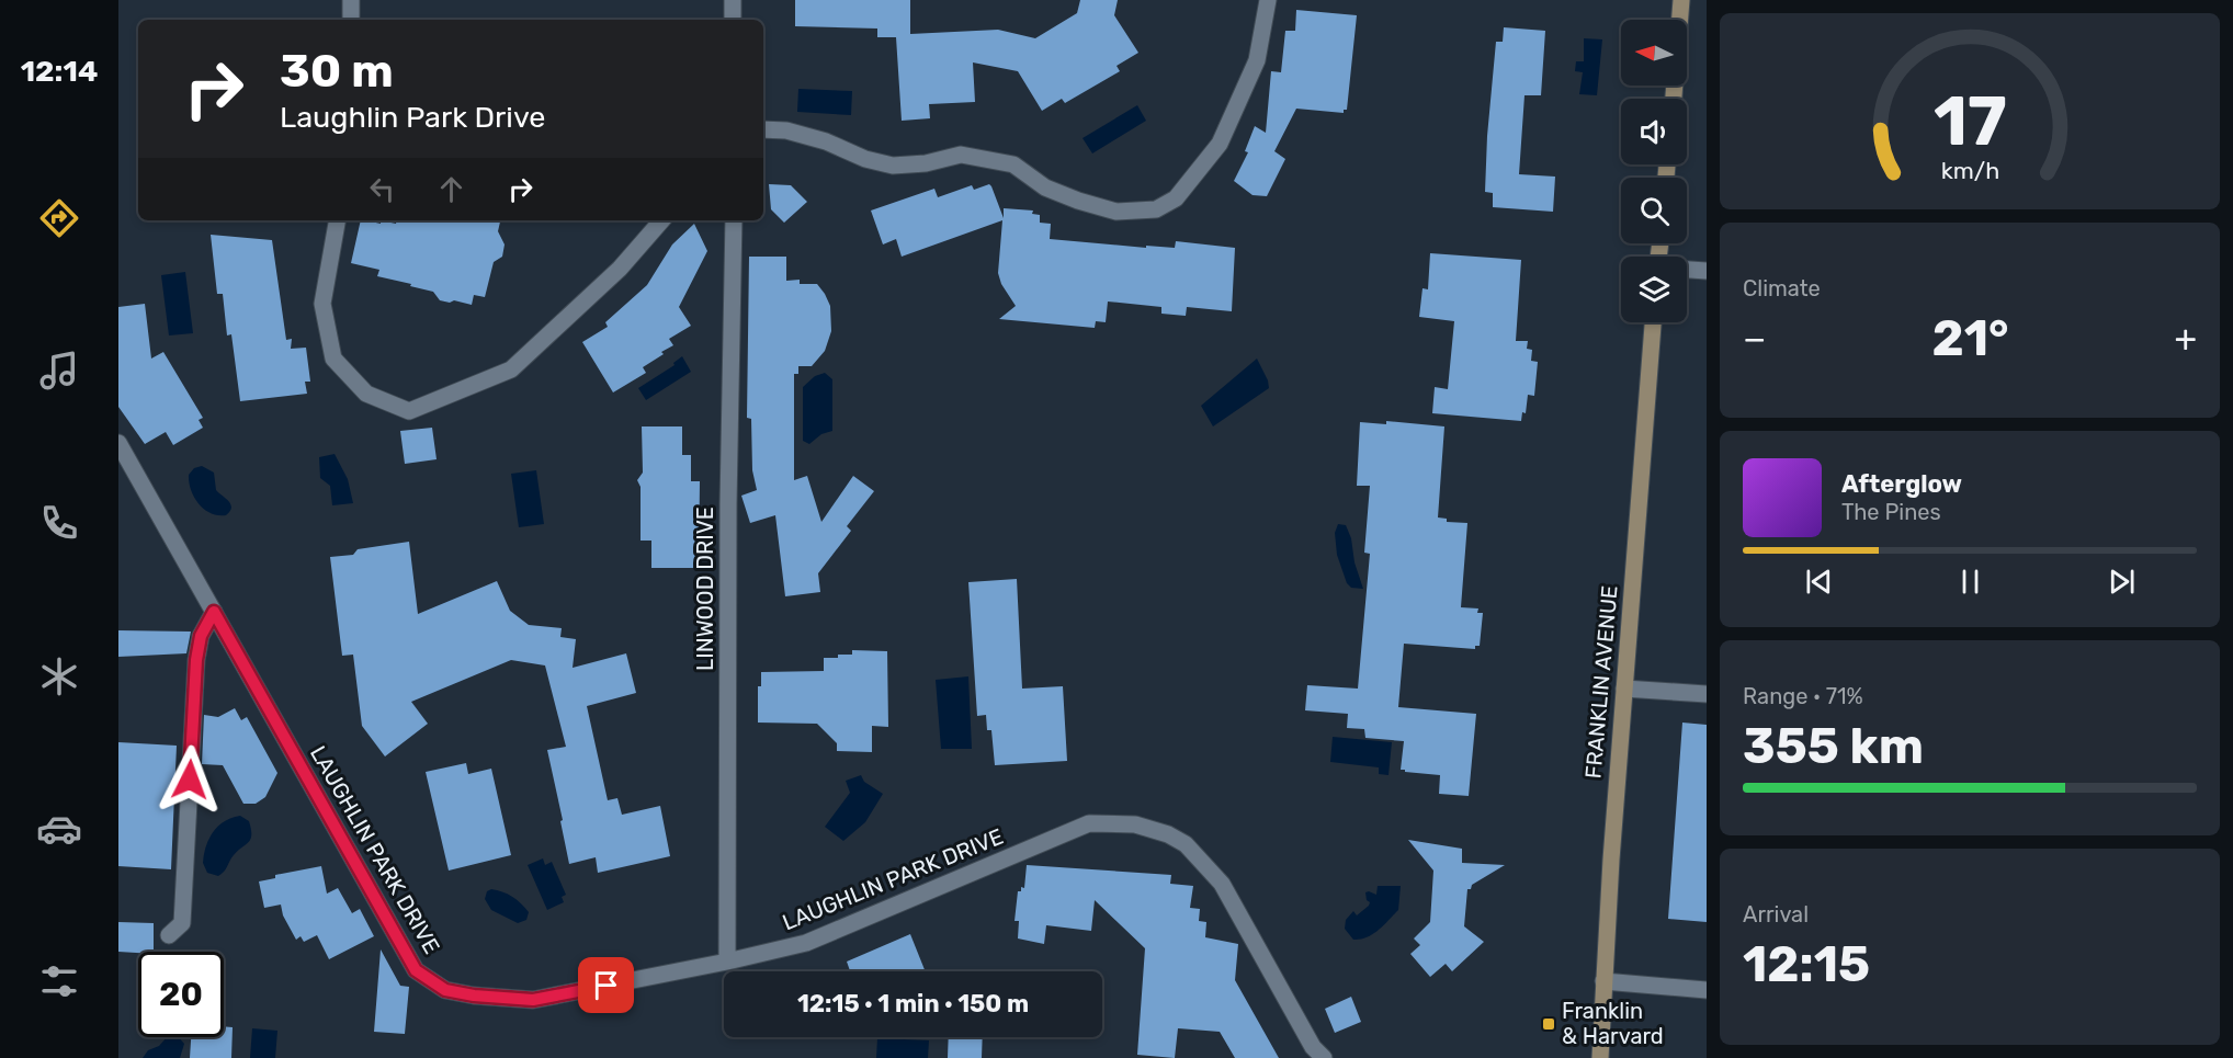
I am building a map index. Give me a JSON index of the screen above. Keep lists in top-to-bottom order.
{
  "streets": {
    "street": ["LINWOOD DRIVE", "FRANKLIN AVENUE", "LAUGHLIN PARK DRIVE"]
  },
  "crossings": [
    ["LINWOOD DRIVE", "LAUGHLIN PARK DRIVE"]
  ],
  "places": {
    "transit": ["Franklin & Harvard"]
  },
  "north": "left",
  "page": {
    "tabs": "12:14",
    "turn": ["30 m", "Laughlin Park Drive"],
    "tile": [
      "Climate",
      ["Range · 71%", "355 km"],
      ["Arrival", "12:15"]
    ],
    "heat": ["−", "21°", "+"],
    "song": ["Afterglow", "The Pines"],
    "limit": "20",
    "trip": "12:15 · 1 min · 150 m",
    "gauge": ["17", "km/h"]
  }
}
